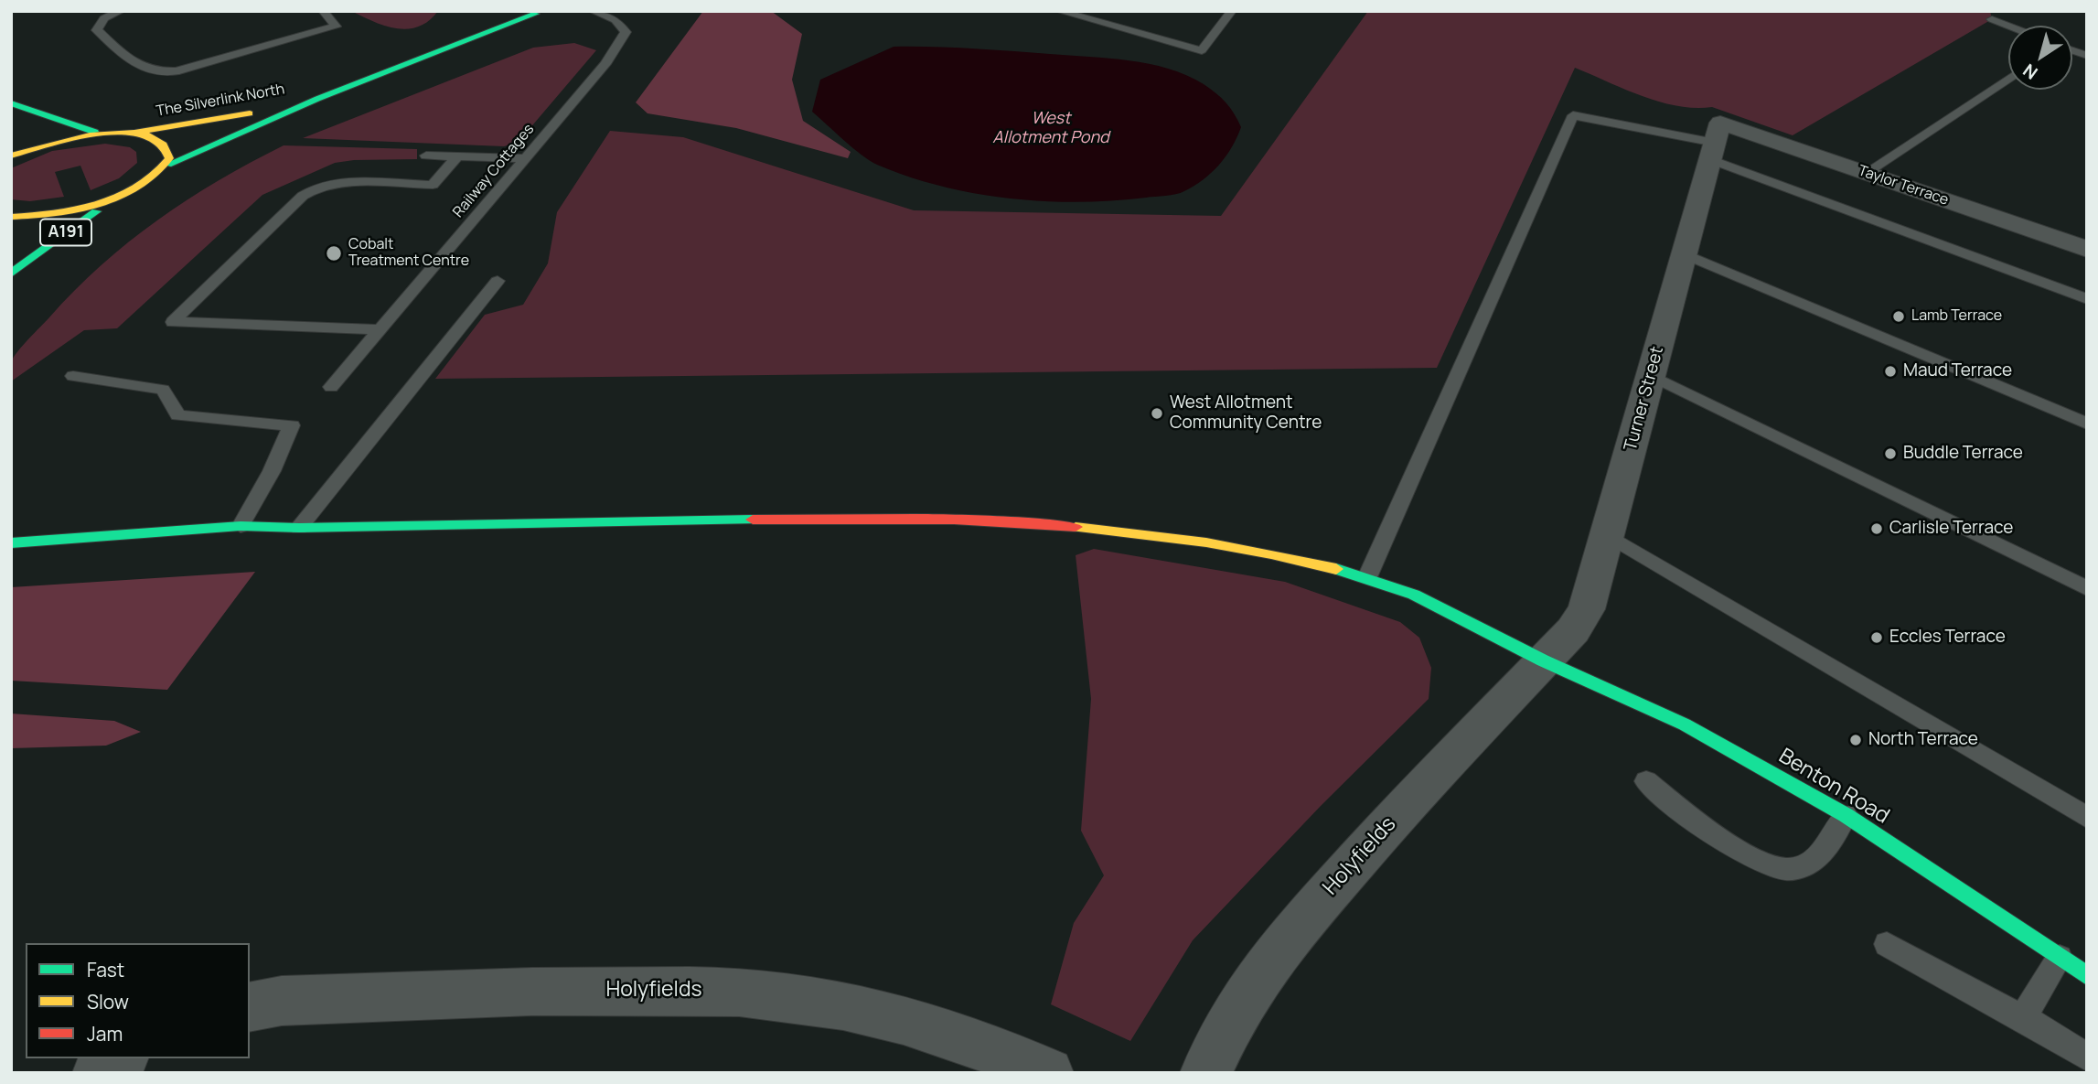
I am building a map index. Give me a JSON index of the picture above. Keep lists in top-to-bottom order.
{
  "streets": {
    "street": [
      "The Silverlink North",
      "Taylor Terrace",
      "A191",
      "Turner Street",
      "Benton Road",
      "Holyfields"
    ],
    "lane": ["Railway Cottages"]
  },
  "crossings": [
    ["The Silverlink North", "A191"],
    ["Taylor Terrace", "Turner Street"],
    ["Turner Street", "Benton Road"],
    ["Turner Street", "Holyfields"],
    ["Benton Road", "Holyfields"]
  ],
  "water": ["West Allotment Pond"],
  "places": [
    "Cobalt Treatment Centre",
    "Lamb Terrace",
    "Maud Terrace",
    "West Allotment Community Centre",
    "Buddle Terrace",
    "Carlisle Terrace",
    "Eccles Terrace",
    "North Terrace"
  ],
  "legend": ["Fast", "Slow", "Jam"],
  "north": "bottom left"
}
